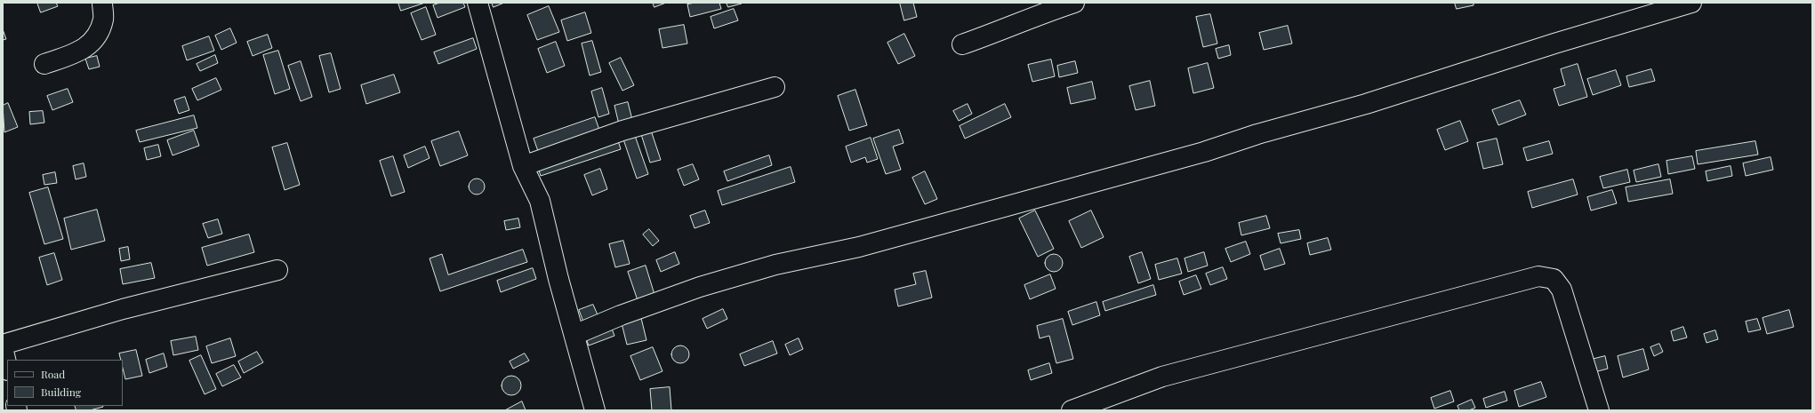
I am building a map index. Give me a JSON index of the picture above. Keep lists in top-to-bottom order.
{
  "legend": ["Road", "Building"]
}
